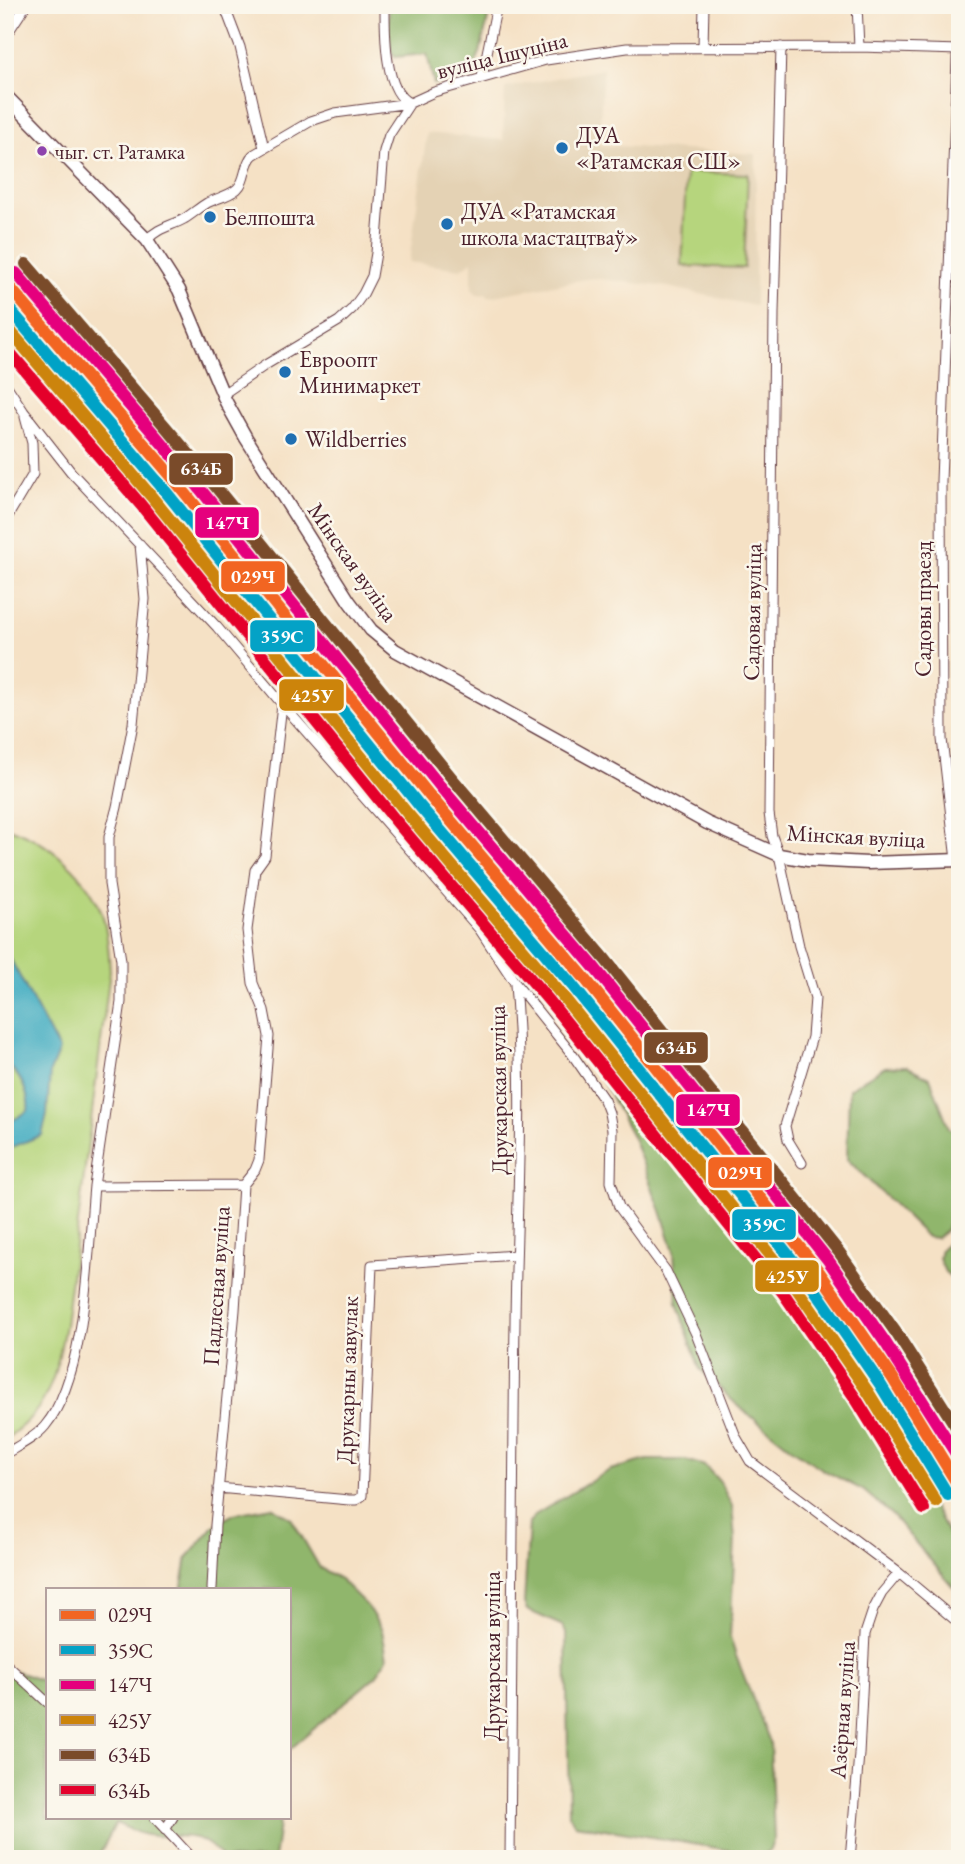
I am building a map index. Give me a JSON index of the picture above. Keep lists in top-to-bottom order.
{
  "streets": {
    "street": [
      "вуліца Ішуціна",
      "Мінская вуліца",
      "Садовы праезд",
      "Садовая вуліца",
      "Друкарская вуліца",
      "Падлесная вуліца",
      "Друкарны завулак",
      "Азёрная вуліца"
    ]
  },
  "crossings": [
    ["вуліца Ішуціна", "Мінская вуліца"],
    ["вуліца Ішуціна", "Садовы праезд"],
    ["вуліца Ішуціна", "Садовая вуліца"],
    ["Мінская вуліца", "Садовы праезд"],
    ["Мінская вуліца", "Садовая вуліца"],
    ["Друкарская вуліца", "Падлесная вуліца"],
    ["Друкарская вуліца", "Друкарны завулак"],
    ["Падлесная вуліца", "Друкарны завулак"]
  ],
  "places": [
    "ДУА «Ратамская СШ»",
    "чыг. ст. Ратамка",
    "Белпошта",
    "ДУА «Ратамская школа мастацтваў»",
    "Евроопт Минимаркет",
    "Wildberries"
  ],
  "lines": [
    "transit line 634Б",
    "transit line 147Ч",
    "transit line 029Ч",
    "transit line 359С",
    "transit line 425У",
    "transit line 634Ь"
  ],
  "legend": [
    "029Ч",
    "359С",
    "147Ч",
    "425У",
    "634Б",
    "634Ь"
  ]
}
